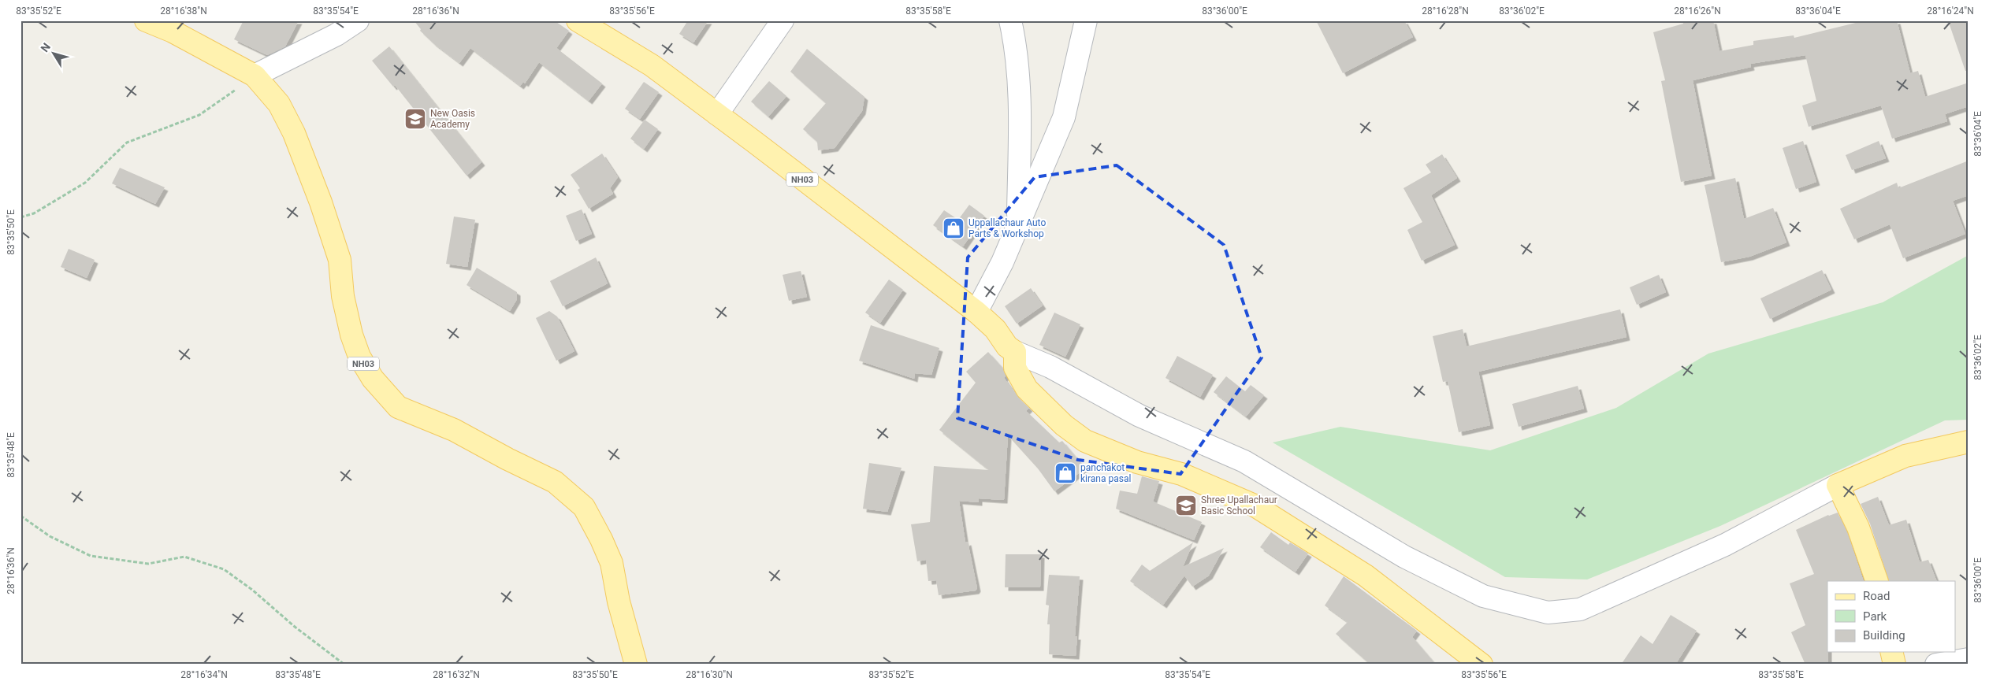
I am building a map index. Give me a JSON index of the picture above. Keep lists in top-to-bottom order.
{
  "streets": {
    "main road": ["NH03"]
  },
  "places": {
    "school or university": ["New Oasis Academy", "Shree Upallachaur Basic School"],
    "shop": ["Uppallachaur Auto Parts & Workshop", "panchakot kirana pasal"]
  },
  "legend": ["Road", "Park", "Building"],
  "north": "top left",
  "coordinates": [
    "83°35'52\"E",
    "28°16'38\"N",
    "83°35'54\"E",
    "28°16'36\"N",
    "83°35'56\"E",
    "83°35'58\"E",
    "83°36'00\"E",
    "28°16'28\"N",
    "83°36'02\"E",
    "28°16'26\"N",
    "83°36'04\"E",
    "28°16'24\"N",
    "83°35'50\"E",
    "83°35'48\"E",
    "28°16'34\"N",
    "28°16'32\"N",
    "28°16'30\"N"
  ]
}
